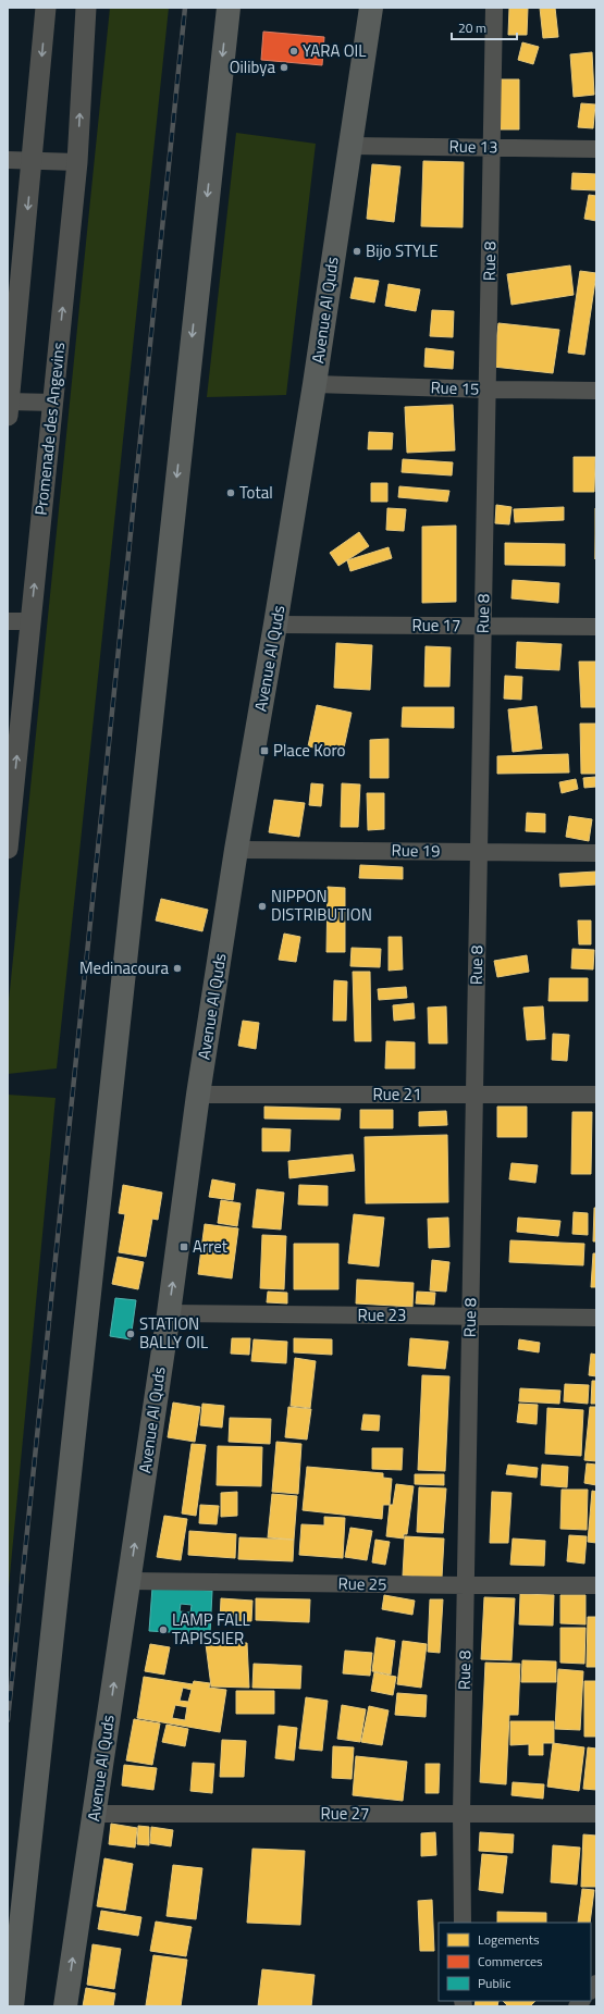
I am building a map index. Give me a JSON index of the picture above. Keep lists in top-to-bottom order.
{
  "streets": {
    "main road": ["Avenue Al Quds"],
    "street": [
      "Rue 13",
      "Rue 8",
      "Rue 15",
      "Promenade des Angevins",
      "Rue 17",
      "Rue 19",
      "Rue 21",
      "Rue 23",
      "Rue 25",
      "Rue 27"
    ]
  },
  "crossings": [
    ["Rue 13", "Rue 8"],
    ["Rue 13", "Avenue Al Quds"],
    ["Rue 8", "Rue 15"],
    ["Rue 8", "Rue 17"],
    ["Rue 8", "Rue 19"],
    ["Rue 8", "Rue 21"],
    ["Rue 8", "Rue 23"],
    ["Rue 8", "Rue 25"],
    ["Rue 8", "Rue 27"],
    ["Avenue Al Quds", "Rue 15"],
    ["Avenue Al Quds", "Rue 17"],
    ["Avenue Al Quds", "Rue 19"],
    ["Avenue Al Quds", "Rue 21"],
    ["Avenue Al Quds", "Rue 23"],
    ["Avenue Al Quds", "Rue 25"],
    ["Avenue Al Quds", "Rue 27"]
  ],
  "places": {
    "other": [
      "YARA OIL",
      "Oilibya",
      "Bijo STYLE",
      "Total",
      "NIPPON DISTRIBUTION",
      "Medinacoura",
      "STATION BALLY OIL",
      "LAMP FALL TAPISSIER"
    ],
    "transit": ["Place Koro", "Arret"]
  },
  "legend": ["Logements", "Commerces", "Public"],
  "scale_bar": "20 m"
}
